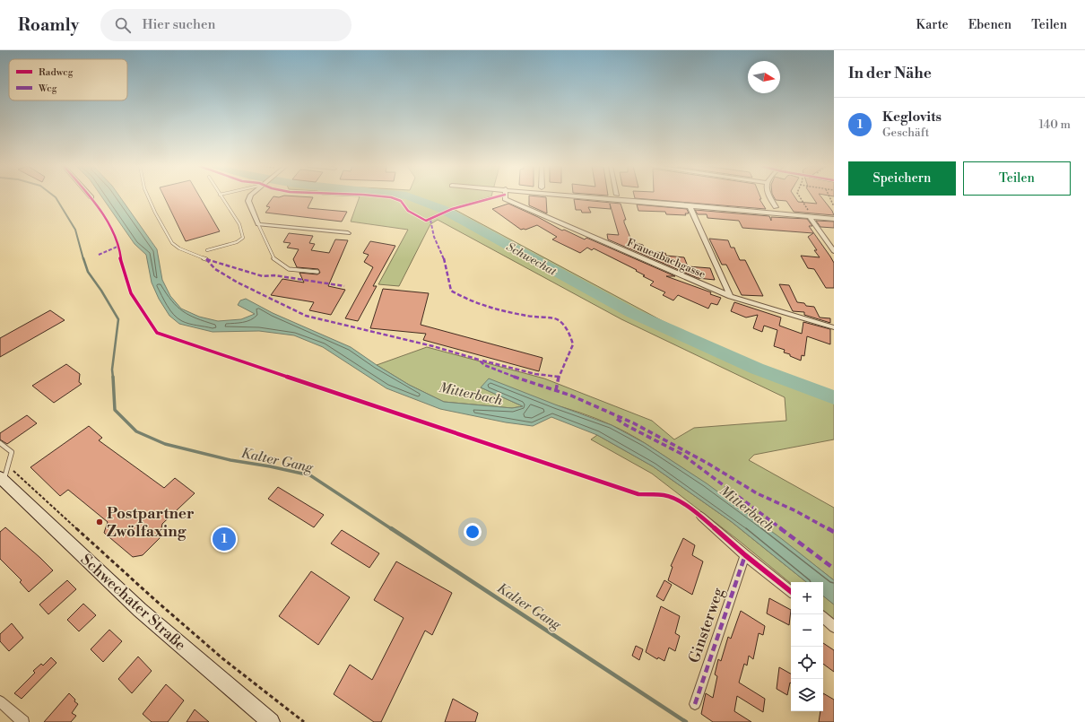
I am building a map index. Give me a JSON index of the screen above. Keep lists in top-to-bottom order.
{
  "streets": {
    "main road": ["Schwechater Straße"],
    "street": ["Frauenbachgasse", "Ginsterweg"]
  },
  "water": ["Schwechat", "Mitterbach", "Kalter Gang"],
  "places": ["Postpartner Zwölfaxing"],
  "legend": ["Radweg", "Weg"],
  "north": "right",
  "page": {
    "header": "Roamly",
    "search": "Hier suchen",
    "nav": ["Karte", "Ebenen", "Teilen"],
    "heading": "In der Nähe",
    "list": [
      {
        "mark": "1",
        "name": "Keglovits",
        "note": "Geschäft",
        "value": "140 m"
      }
    ],
    "buttons": ["Speichern", "Teilen"],
    "pins": "1",
    "map_buttons": ["+", "−"]
  }
}
